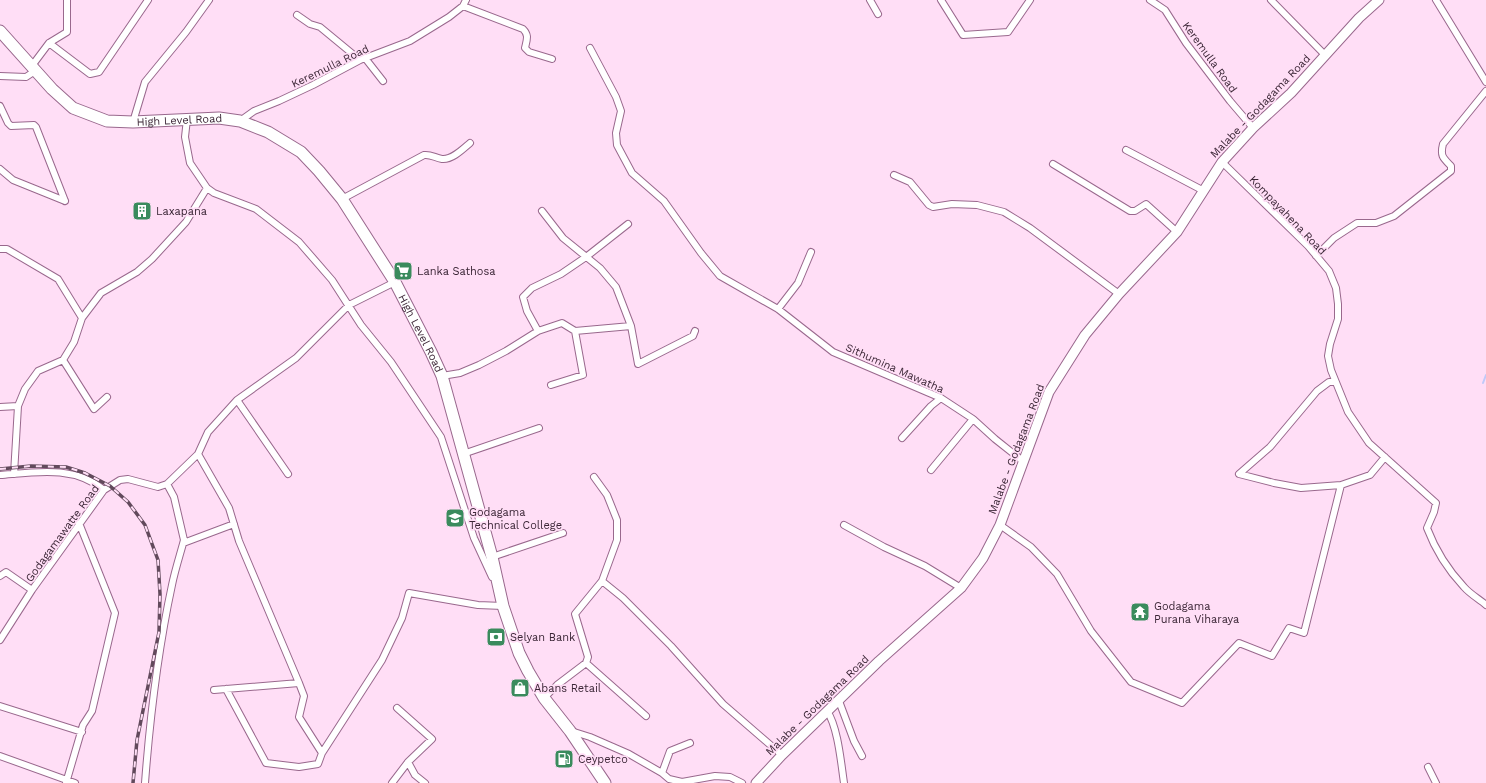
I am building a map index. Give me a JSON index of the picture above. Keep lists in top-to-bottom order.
{
  "streets": {
    "highway": ["High Level Road"],
    "main road": ["Malabe - Godagama Road"],
    "street": [
      "Keremulla Road",
      "Kompayahena Road",
      "Sithumina Mawatha",
      "Godagamawatte Road"
    ]
  },
  "crossings": [
    ["Keremulla Road", "Malabe - Godagama Road"],
    ["Keremulla Road", "High Level Road"],
    ["Malabe - Godagama Road", "Kompayahena Road"],
    ["Malabe - Godagama Road", "Sithumina Mawatha"]
  ],
  "places": {
    "building": ["Laxapana"],
    "supermarket": ["Lanka Sathosa"],
    "school or university": ["Godagama Technical College"],
    "temple": ["Godagama Purana Viharaya"],
    "bank": ["Selyan Bank"],
    "shop": ["Abans Retail"],
    "fuel station": ["Ceypetco"]
  }
}
